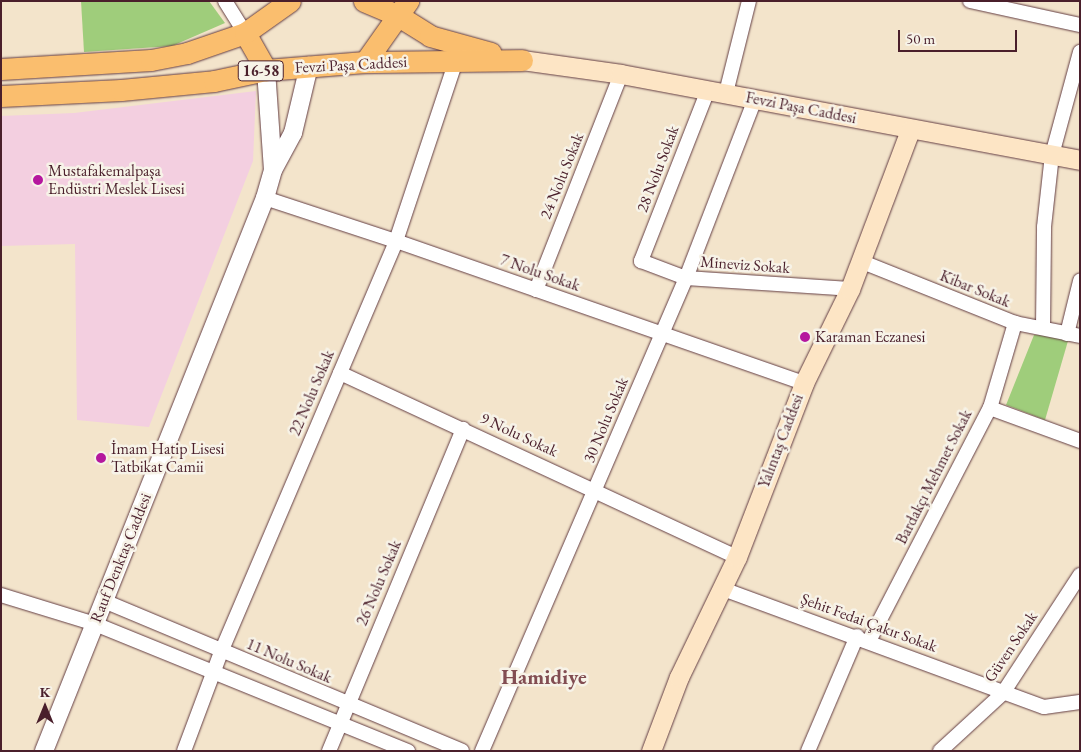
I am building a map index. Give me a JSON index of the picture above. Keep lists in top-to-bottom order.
{
  "streets": {
    "main road": ["Fevzi Paşa Caddesi", "16-58", "Yalıntaş Caddesi"],
    "street": [
      "28 Nolu Sokak",
      "24 Nolu Sokak",
      "Mineviz Sokak",
      "7 Nolu Sokak",
      "Kibar Sokak",
      "22 Nolu Sokak",
      "30 Nolu Sokak",
      "9 Nolu Sokak",
      "Bardakçı Mehmet Sokak",
      "Rauf Denktaş Caddesi",
      "26 Nolu Sokak",
      "Şehit Fedai Çakır Sokak",
      "Güven Sokak",
      "11 Nolu Sokak"
    ]
  },
  "crossings": [
    ["Fevzi Paşa Caddesi", "28 Nolu Sokak"],
    ["Fevzi Paşa Caddesi", "24 Nolu Sokak"],
    ["Fevzi Paşa Caddesi", "22 Nolu Sokak"],
    ["Fevzi Paşa Caddesi", "30 Nolu Sokak"],
    ["Fevzi Paşa Caddesi", "Yalıntaş Caddesi"],
    ["28 Nolu Sokak", "Mineviz Sokak"],
    ["24 Nolu Sokak", "7 Nolu Sokak"],
    ["Mineviz Sokak", "30 Nolu Sokak"],
    ["Mineviz Sokak", "Yalıntaş Caddesi"],
    ["7 Nolu Sokak", "22 Nolu Sokak"],
    ["7 Nolu Sokak", "30 Nolu Sokak"],
    ["7 Nolu Sokak", "Yalıntaş Caddesi"],
    ["7 Nolu Sokak", "Rauf Denktaş Caddesi"],
    ["Kibar Sokak", "Yalıntaş Caddesi"],
    ["Kibar Sokak", "Bardakçı Mehmet Sokak"],
    ["22 Nolu Sokak", "9 Nolu Sokak"],
    ["22 Nolu Sokak", "11 Nolu Sokak"],
    ["30 Nolu Sokak", "9 Nolu Sokak"],
    ["9 Nolu Sokak", "Yalıntaş Caddesi"],
    ["9 Nolu Sokak", "26 Nolu Sokak"],
    ["Yalıntaş Caddesi", "Şehit Fedai Çakır Sokak"],
    ["Bardakçı Mehmet Sokak", "Şehit Fedai Çakır Sokak"],
    ["Rauf Denktaş Caddesi", "11 Nolu Sokak"],
    ["26 Nolu Sokak", "11 Nolu Sokak"],
    ["Şehit Fedai Çakır Sokak", "Güven Sokak"]
  ],
  "districts": ["Hamidiye"],
  "places": ["Mustafakemalpaşa Endüstri Meslek Lisesi", "Karaman Eczanesi", "İmam Hatip Lisesi Tatbikat Camii"],
  "scale_bar": "50 m",
  "north": "top"
}
